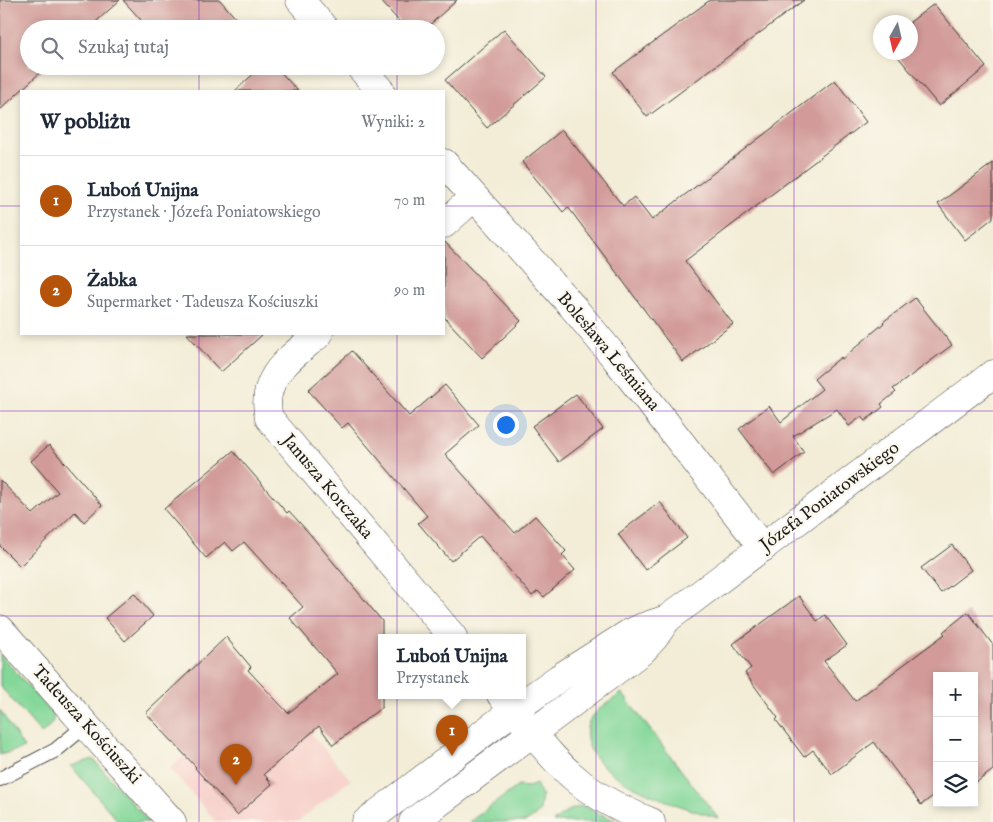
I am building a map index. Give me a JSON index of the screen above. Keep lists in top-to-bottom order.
{
  "streets": {
    "street": [
      "Bolesława Leśmiana",
      "Janusza Korczaka",
      "Józefa Poniatowskiego",
      "Tadeusza Kościuszki"
    ]
  },
  "crossings": [
    ["Bolesława Leśmiana", "Józefa Poniatowskiego"]
  ],
  "north": "bottom",
  "page": {
    "search": "Szukaj tutaj",
    "heading": ["W pobliżu", "Wyniki: 2"],
    "list": [
      {
        "mark": "1",
        "name": "Luboń Unijna",
        "note": "Przystanek · Józefa Poniatowskiego",
        "value": "70 m"
      },
      {
        "mark": "2",
        "name": "Żabka",
        "note": "Supermarket · Tadeusza Kościuszki",
        "value": "90 m"
      }
    ],
    "popup": ["Luboń Unijna", "Przystanek"],
    "map_buttons": ["+", "−"],
    "pins": ["1", "2"]
  }
}
